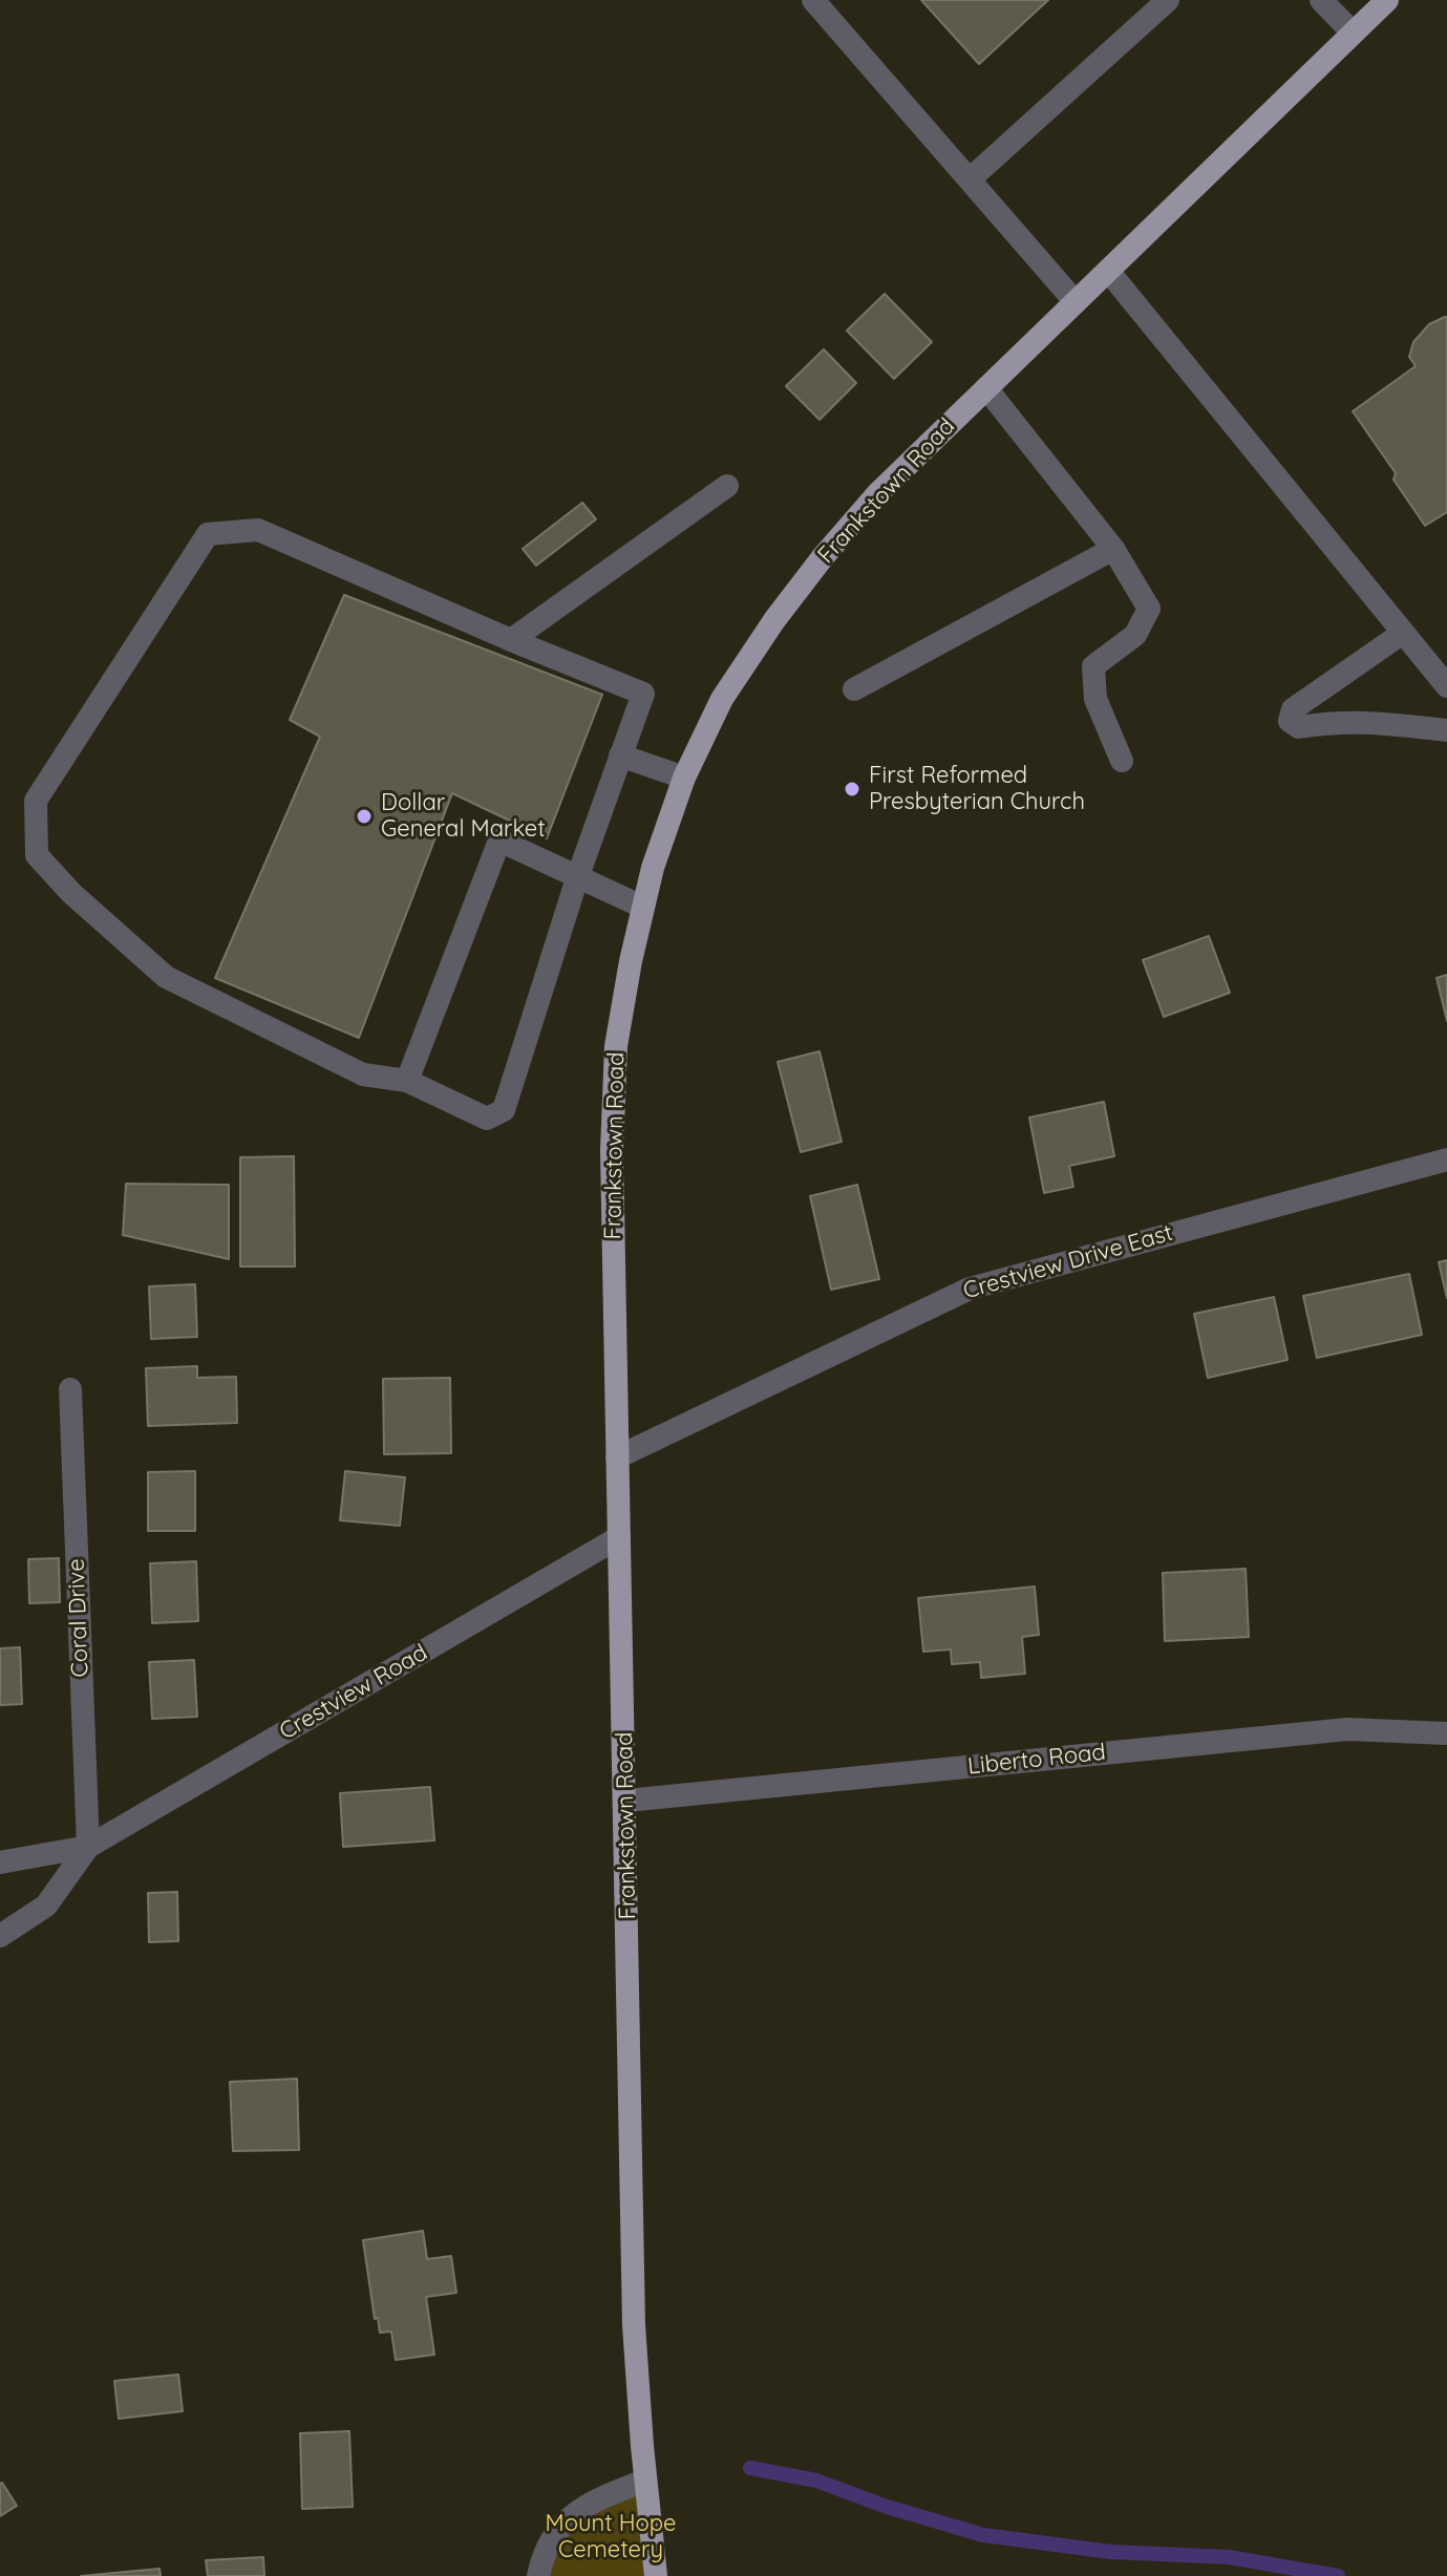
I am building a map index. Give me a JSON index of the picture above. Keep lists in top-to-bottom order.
{
  "streets": {
    "main road": ["Frankstown Road"],
    "street": [
      "Crestview Drive East",
      "Coral Drive",
      "Crestview Road",
      "Liberto Road"
    ]
  },
  "crossings": [
    ["Frankstown Road", "Crestview Drive East"],
    ["Frankstown Road", "Crestview Road"],
    ["Frankstown Road", "Liberto Road"],
    ["Coral Drive", "Crestview Road"]
  ],
  "parks": ["Mount Hope Cemetery"],
  "places": ["First Reformed Presbyterian Church", "Dollar General Market"]
}
